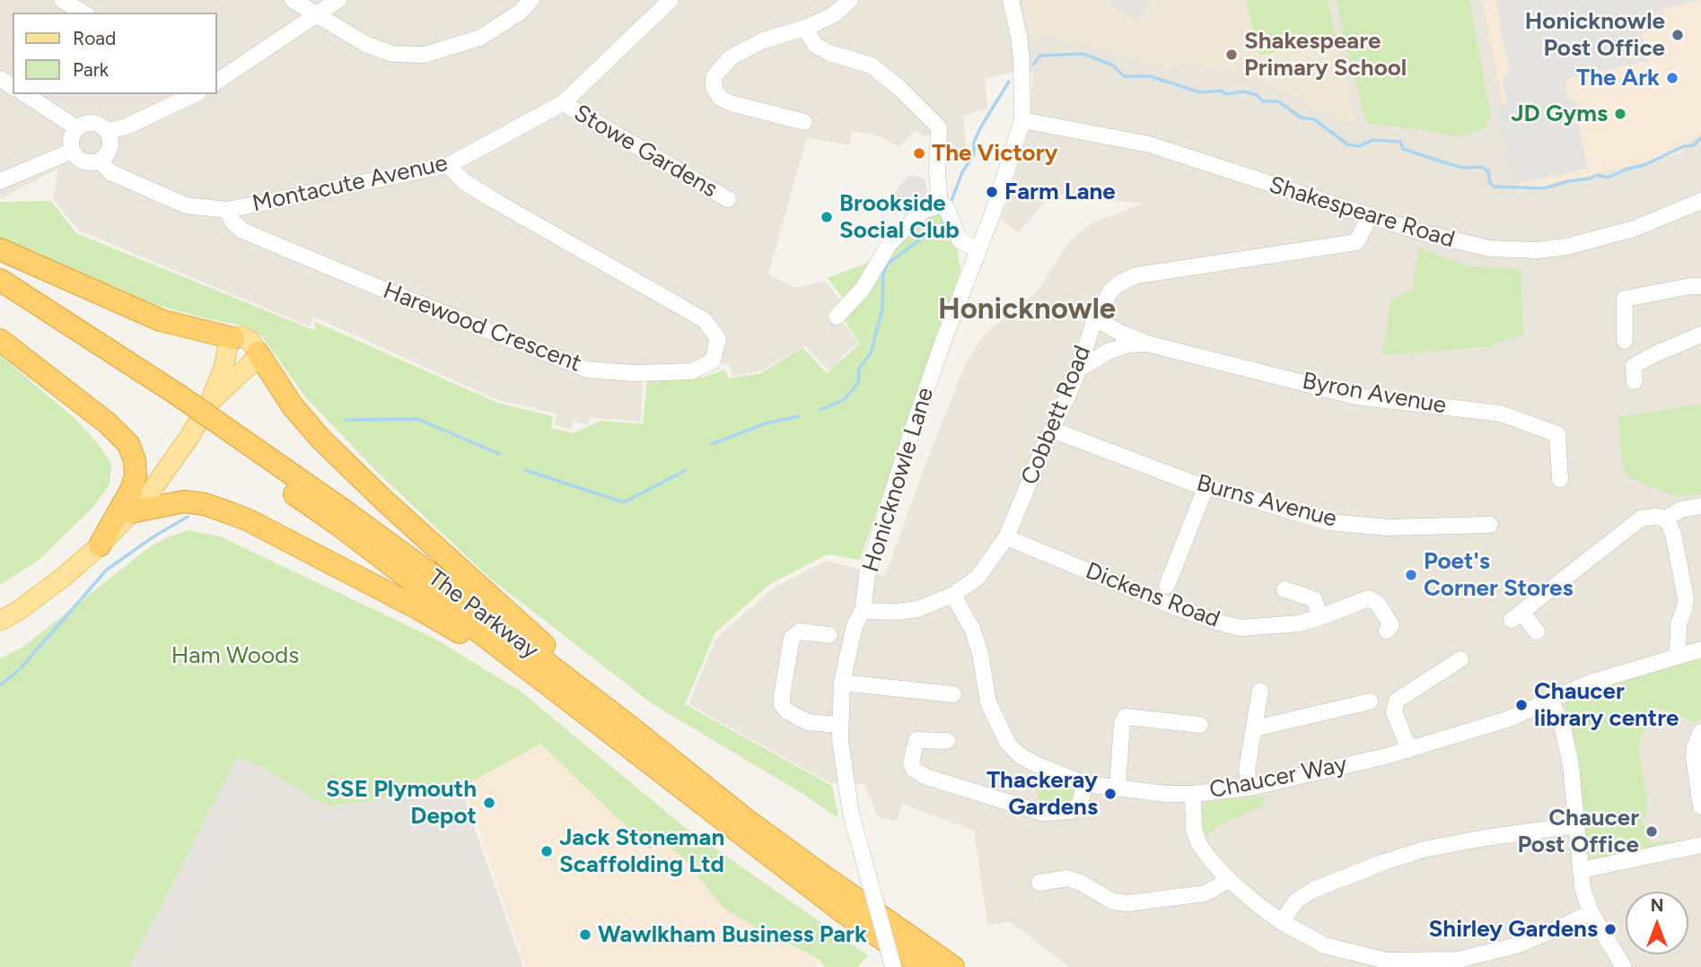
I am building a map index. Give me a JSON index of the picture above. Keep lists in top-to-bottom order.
{
  "streets": {
    "highway": ["The Parkway"],
    "street": [
      "Stowe Gardens",
      "Montacute Avenue",
      "Shakespeare Road",
      "Harewood Crescent",
      "Byron Avenue",
      "Cobbett Road",
      "Honicknowle Lane",
      "Burns Avenue",
      "Dickens Road",
      "Chaucer Way"
    ]
  },
  "crossings": [
    ["Stowe Gardens", "Montacute Avenue"],
    ["Montacute Avenue", "Harewood Crescent"],
    ["Shakespeare Road", "Cobbett Road"],
    ["Shakespeare Road", "Honicknowle Lane"],
    ["Byron Avenue", "Cobbett Road"],
    ["Cobbett Road", "Honicknowle Lane"],
    ["Cobbett Road", "Burns Avenue"],
    ["Cobbett Road", "Dickens Road"],
    ["Cobbett Road", "Chaucer Way"]
  ],
  "districts": ["Honicknowle"],
  "parks": ["Ham Woods"],
  "places": [
    "Honicknowle Post Office",
    "Shakespeare Primary School",
    "The Ark",
    "JD Gyms",
    "The Victory",
    "Farm Lane",
    "Brookside Social Club",
    "Poet's Corner Stores",
    "Chaucer library centre",
    "Thackeray Gardens",
    "SSE Plymouth Depot",
    "Chaucer Post Office",
    "Jack Stoneman Scaffolding Ltd",
    "Shirley Gardens",
    "Wawlkham Business Park"
  ],
  "legend": ["Road", "Park"],
  "north": "top"
}
